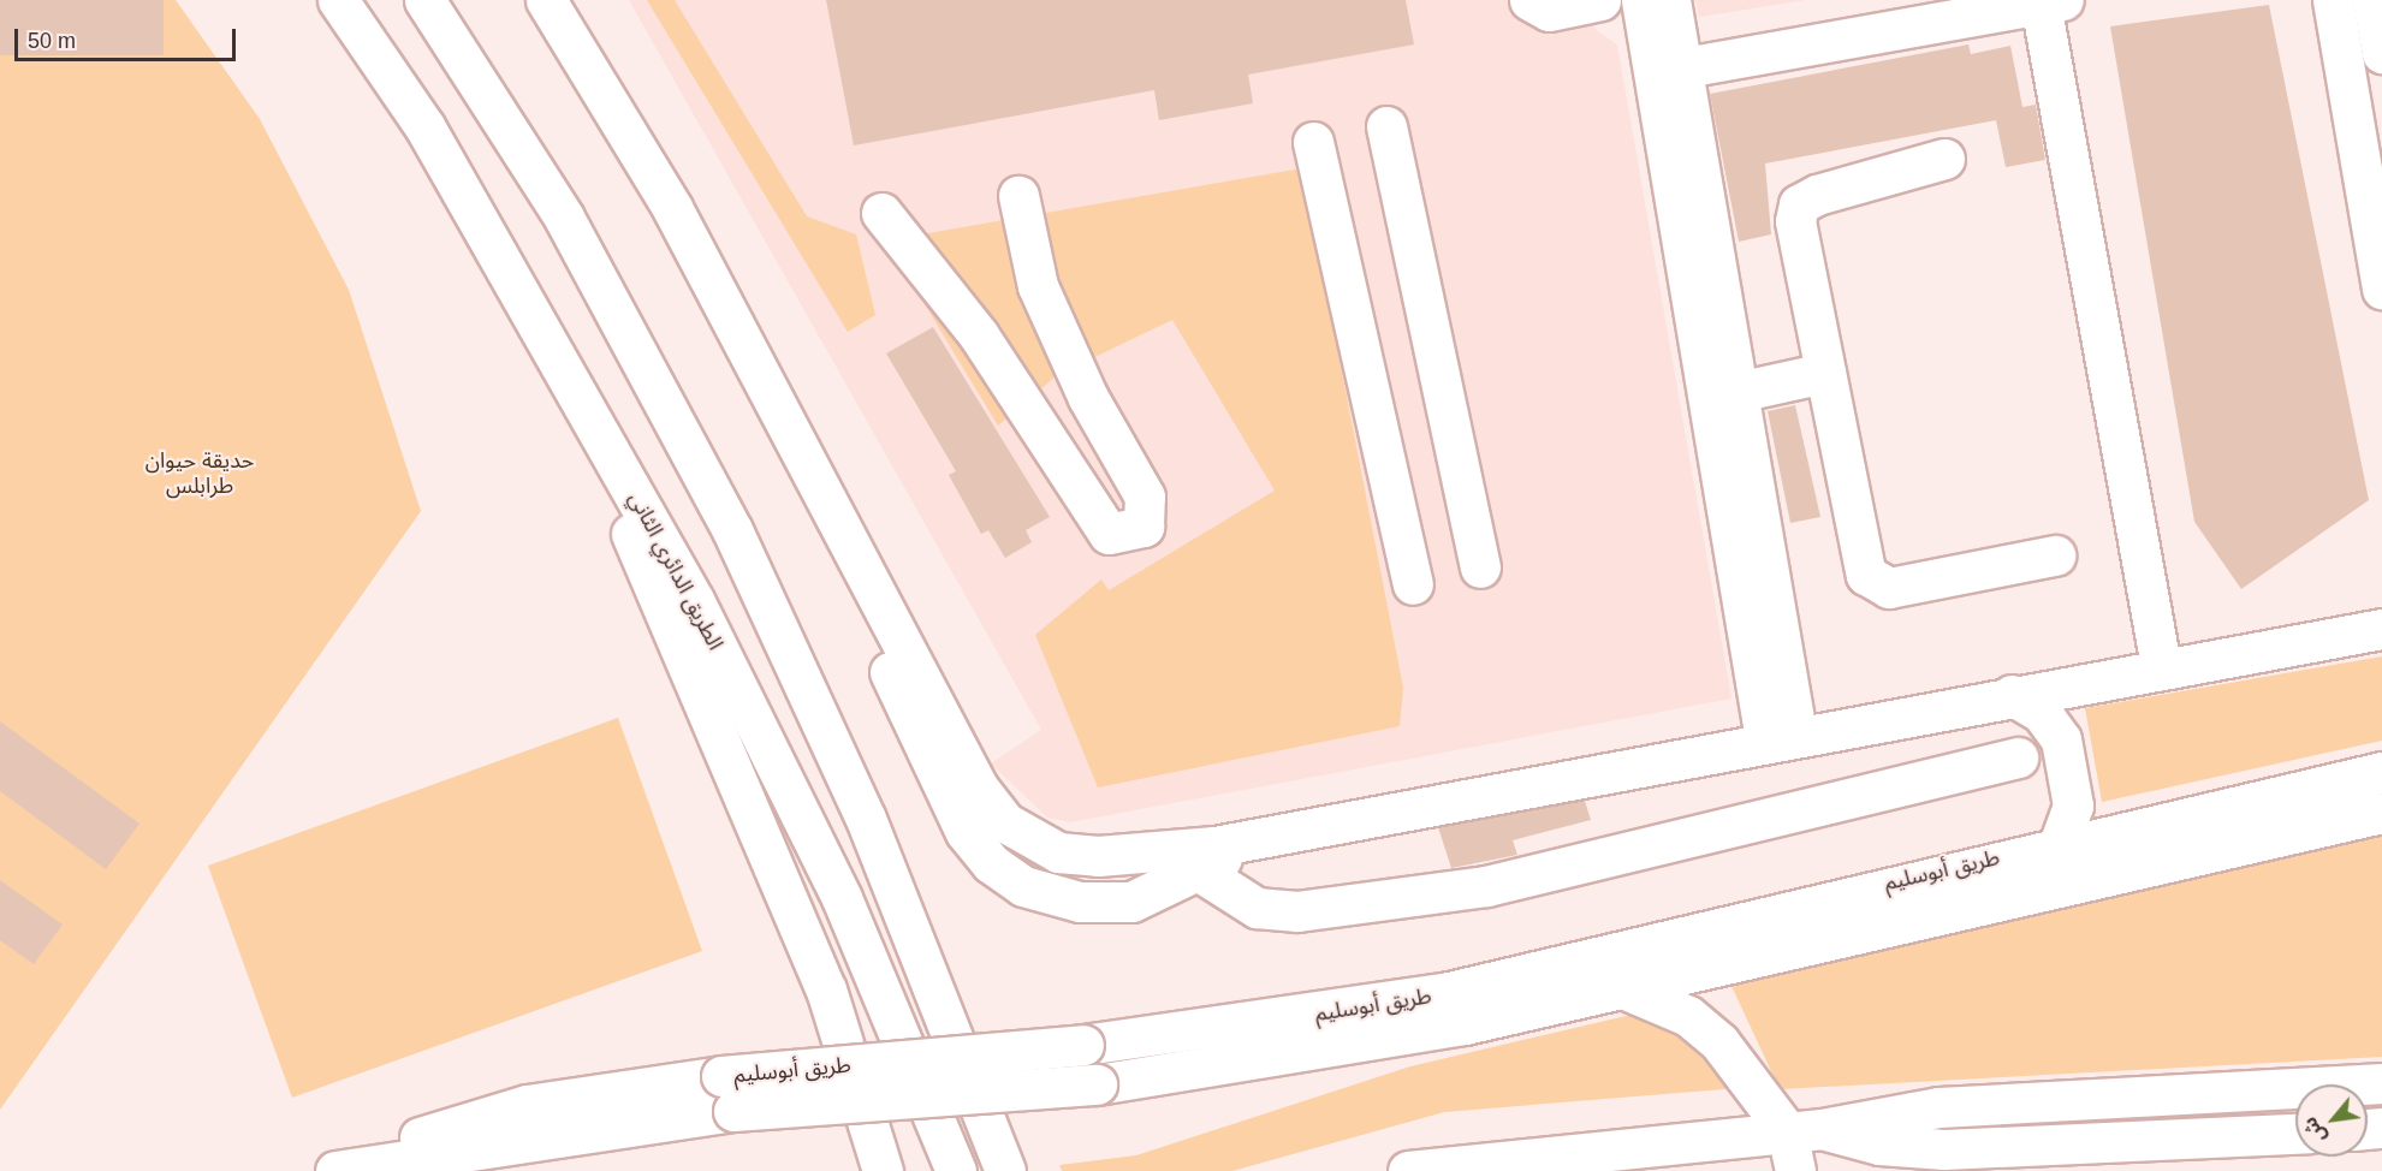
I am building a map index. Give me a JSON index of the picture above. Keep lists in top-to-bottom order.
{
  "streets": {
    "main road": ["الطريق الدائري الثاني", "طريق أبوسليم"]
  },
  "parks": ["حديقة حيوان طرابلس"],
  "scale_bar": "50 m",
  "north": "bottom left"
}
